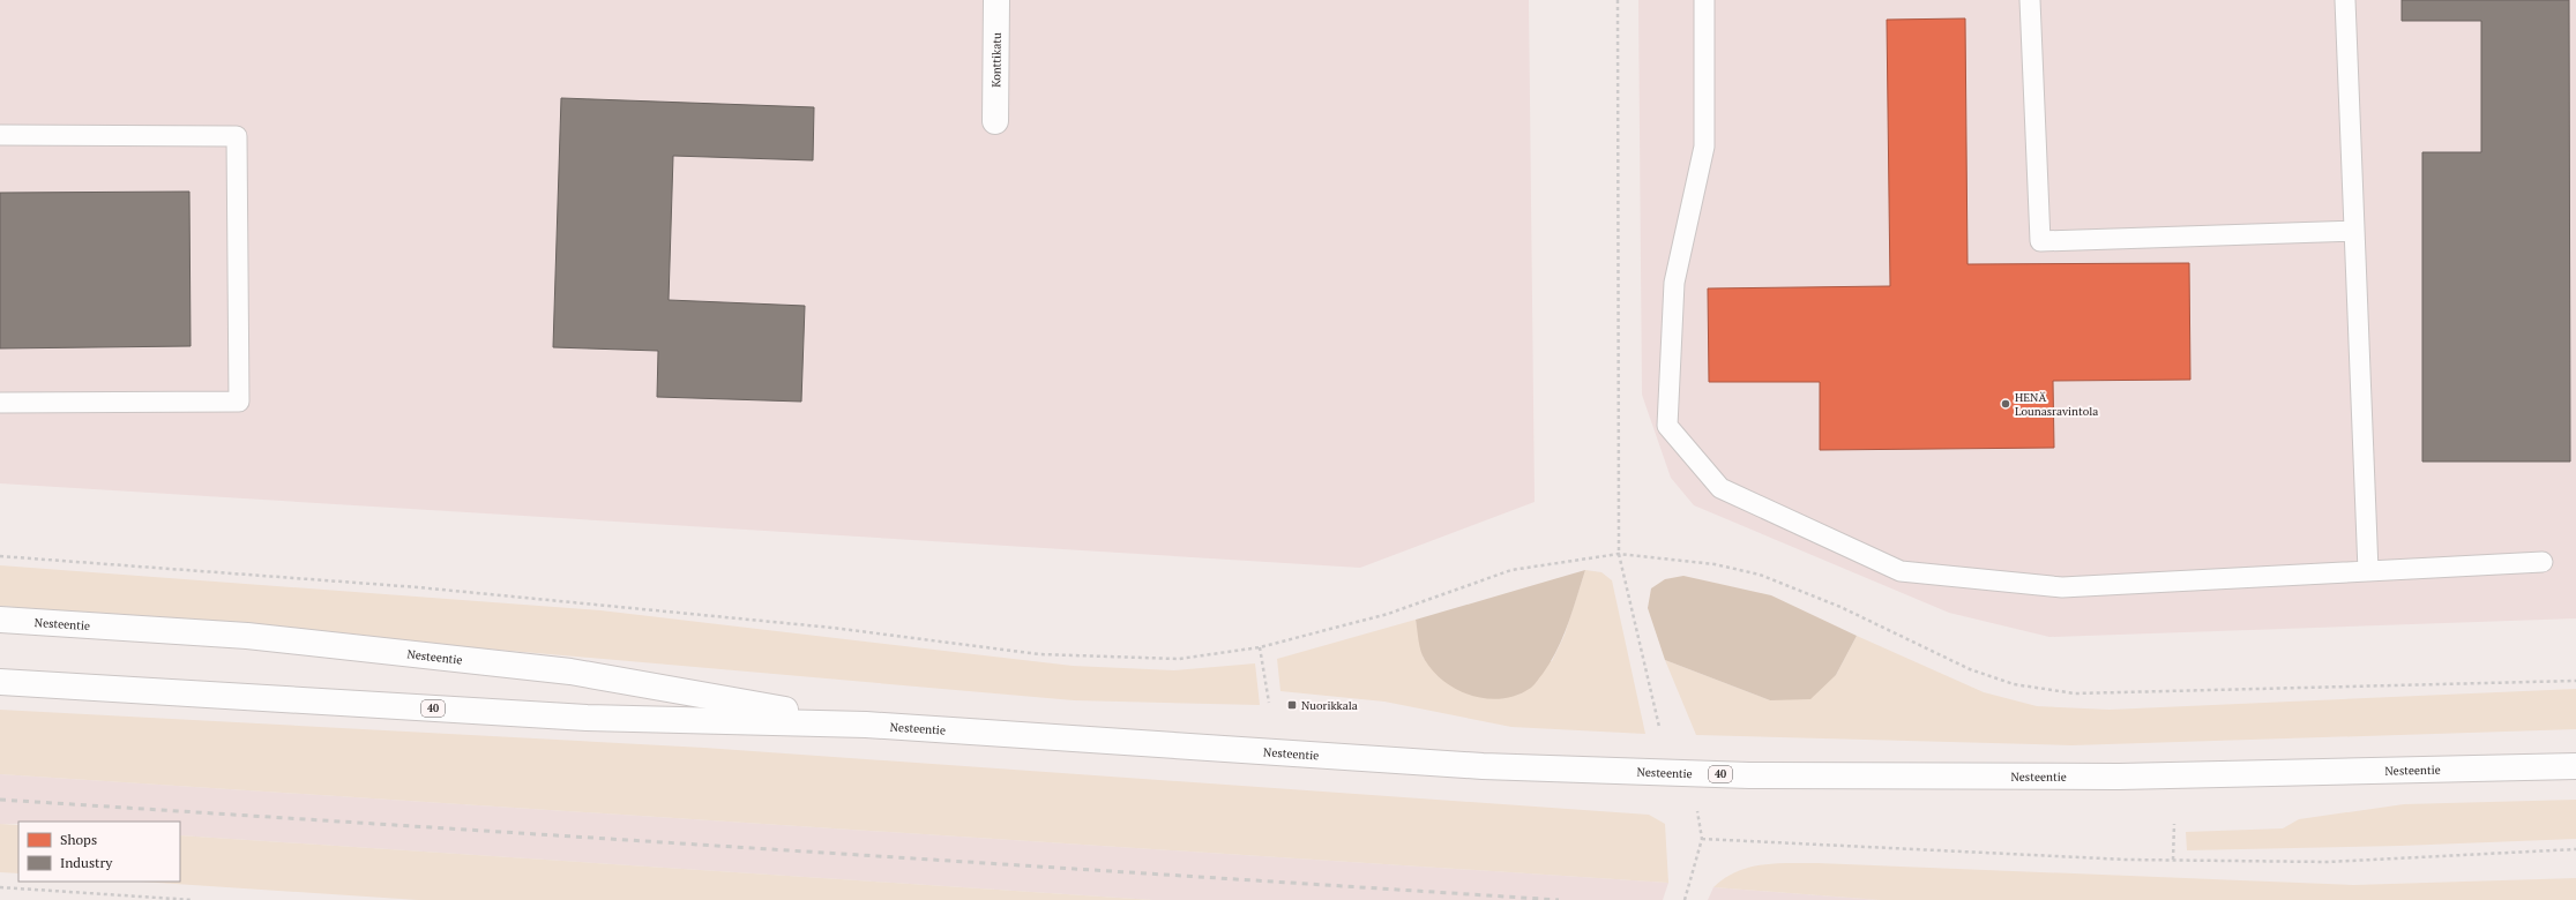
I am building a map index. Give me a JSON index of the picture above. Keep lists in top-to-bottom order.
{
  "streets": {
    "main road": ["Konttikatu", "Nesteentie", "40"]
  },
  "places": {
    "other": ["HENÄ Lounasravintola"],
    "transit": ["Nuorikkala"]
  },
  "legend": ["Shops", "Industry"]
}
